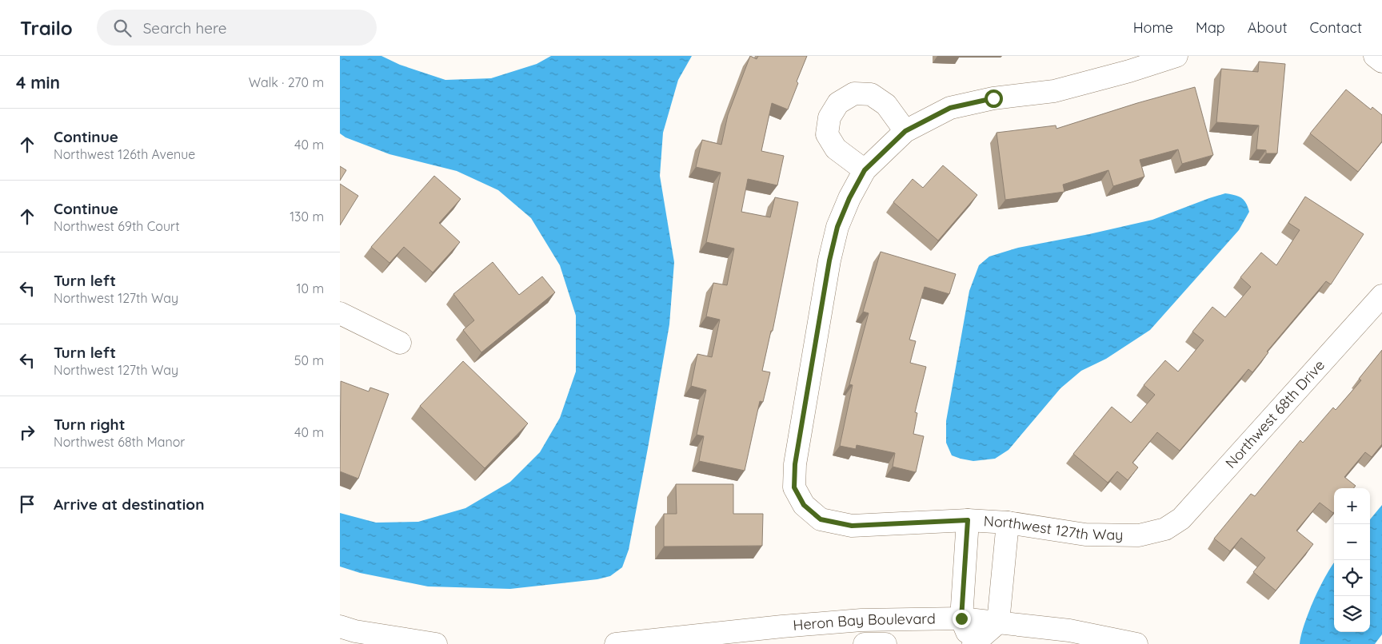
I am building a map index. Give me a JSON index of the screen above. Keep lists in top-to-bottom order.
{
  "streets": {
    "street": ["Northwest 68th Drive", "Northwest 127th Way", "Heron Bay Boulevard"]
  },
  "crossings": [
    ["Northwest 68th Drive", "Northwest 127th Way"]
  ],
  "page": {
    "header": "Trailo",
    "search": "Search here",
    "nav": [
      "Home",
      "Map",
      "About",
      "Contact"
    ],
    "heading": ["4 min", "Walk · 270 m"],
    "list": [
      ["Continue", "Northwest 126th Avenue", "40 m"],
      ["Continue", "Northwest 69th Court", "130 m"],
      ["Turn left", "Northwest 127th Way", "10 m"],
      ["Turn left", "Northwest 127th Way", "50 m"],
      ["Turn right", "Northwest 68th Manor", "40 m"],
      "Arrive at destination"
    ],
    "map_buttons": ["+", "−"]
  }
}
